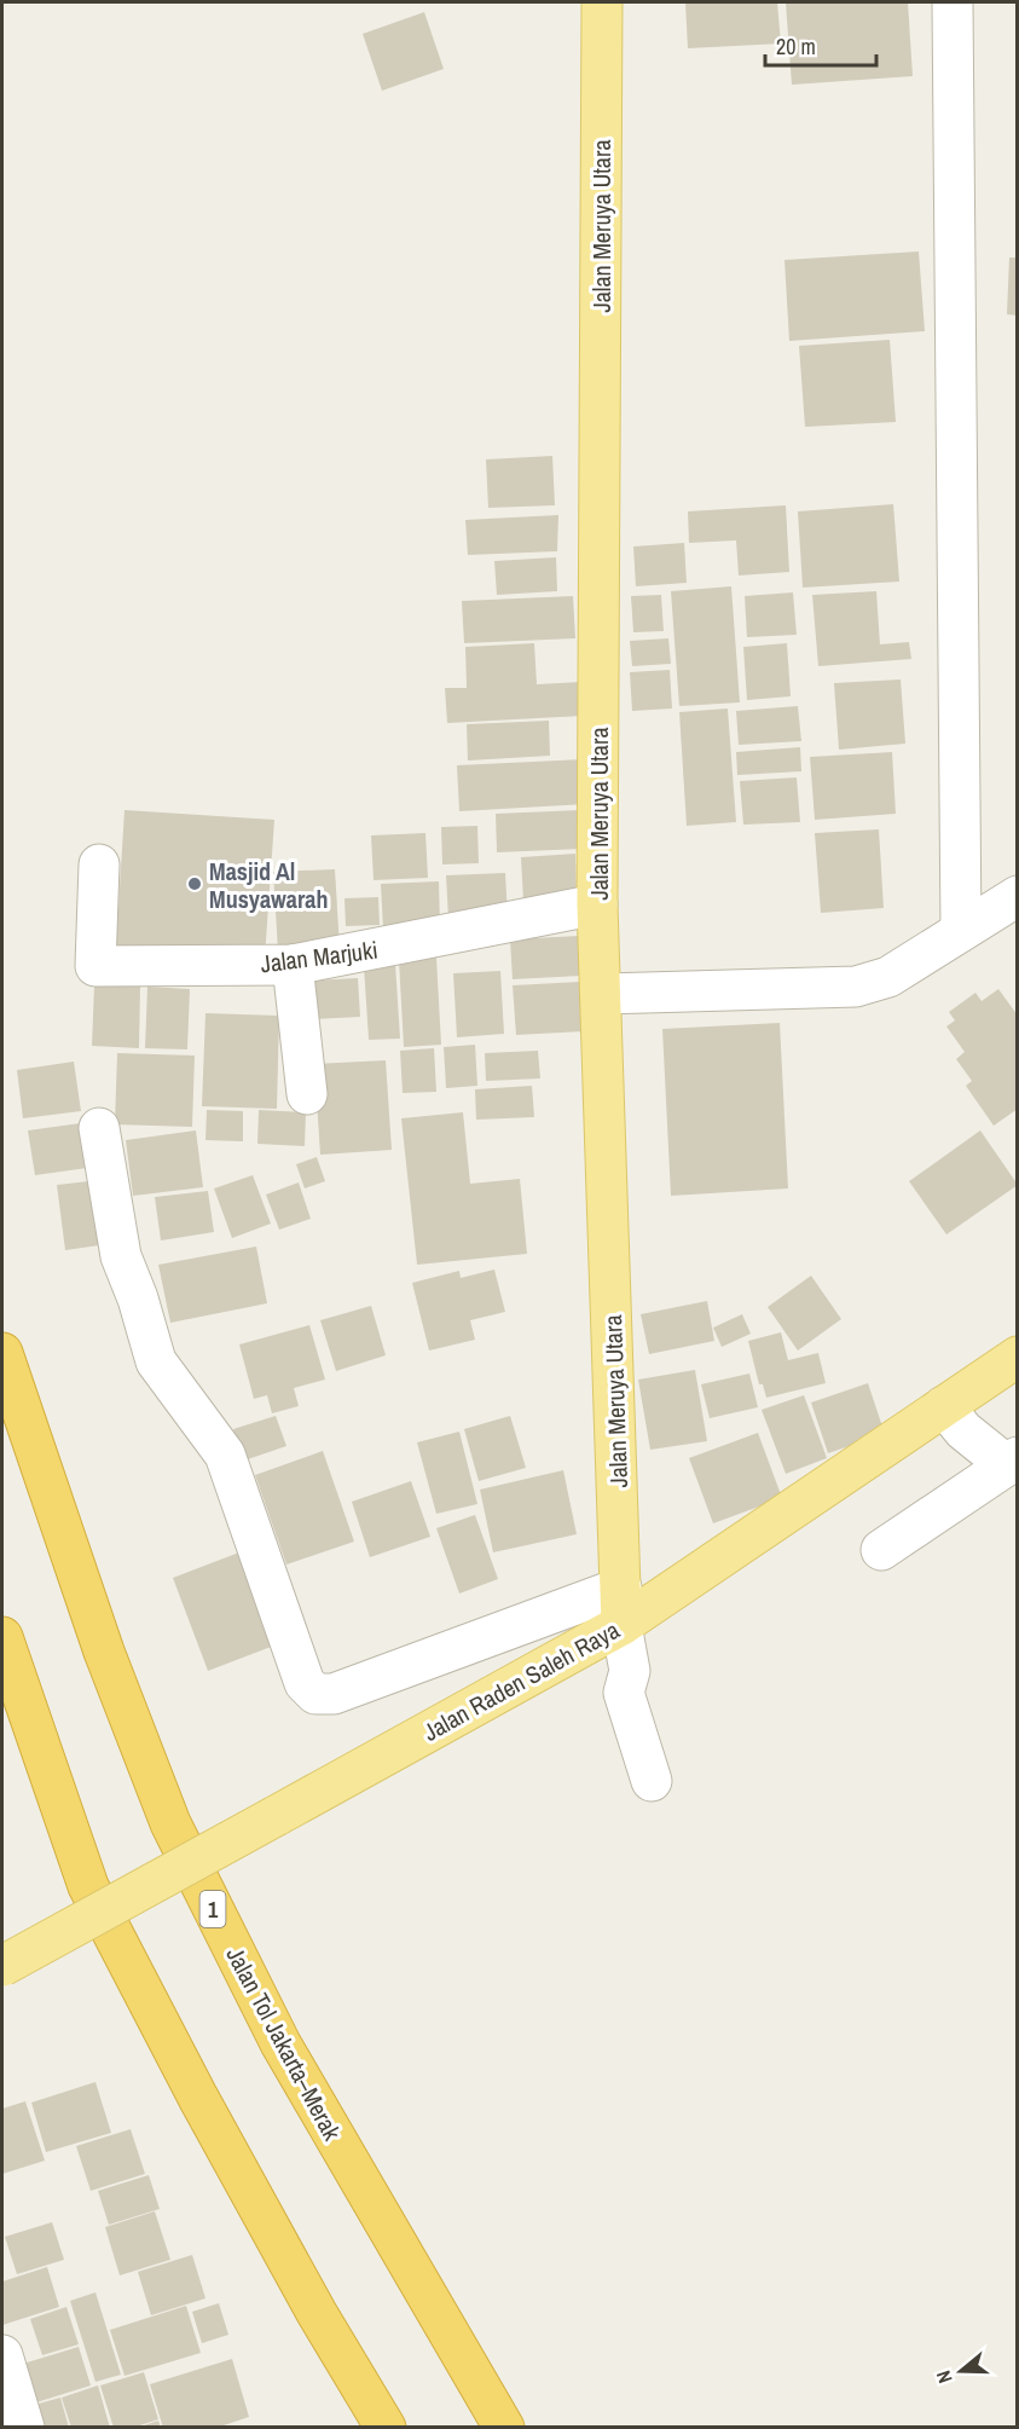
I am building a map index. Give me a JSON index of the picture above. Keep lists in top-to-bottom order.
{
  "streets": {
    "highway": ["1", "Jalan Tol Jakarta–Merak"],
    "main road": ["Jalan Meruya Utara", "Jalan Raden Saleh Raya"],
    "street": ["Jalan Marjuki"]
  },
  "crossings": [
    ["Jalan Meruya Utara", "Jalan Marjuki"],
    ["Jalan Meruya Utara", "Jalan Raden Saleh Raya"]
  ],
  "places": ["Masjid Al Musyawarah"],
  "scale_bar": "20 m",
  "north": "left"
}
